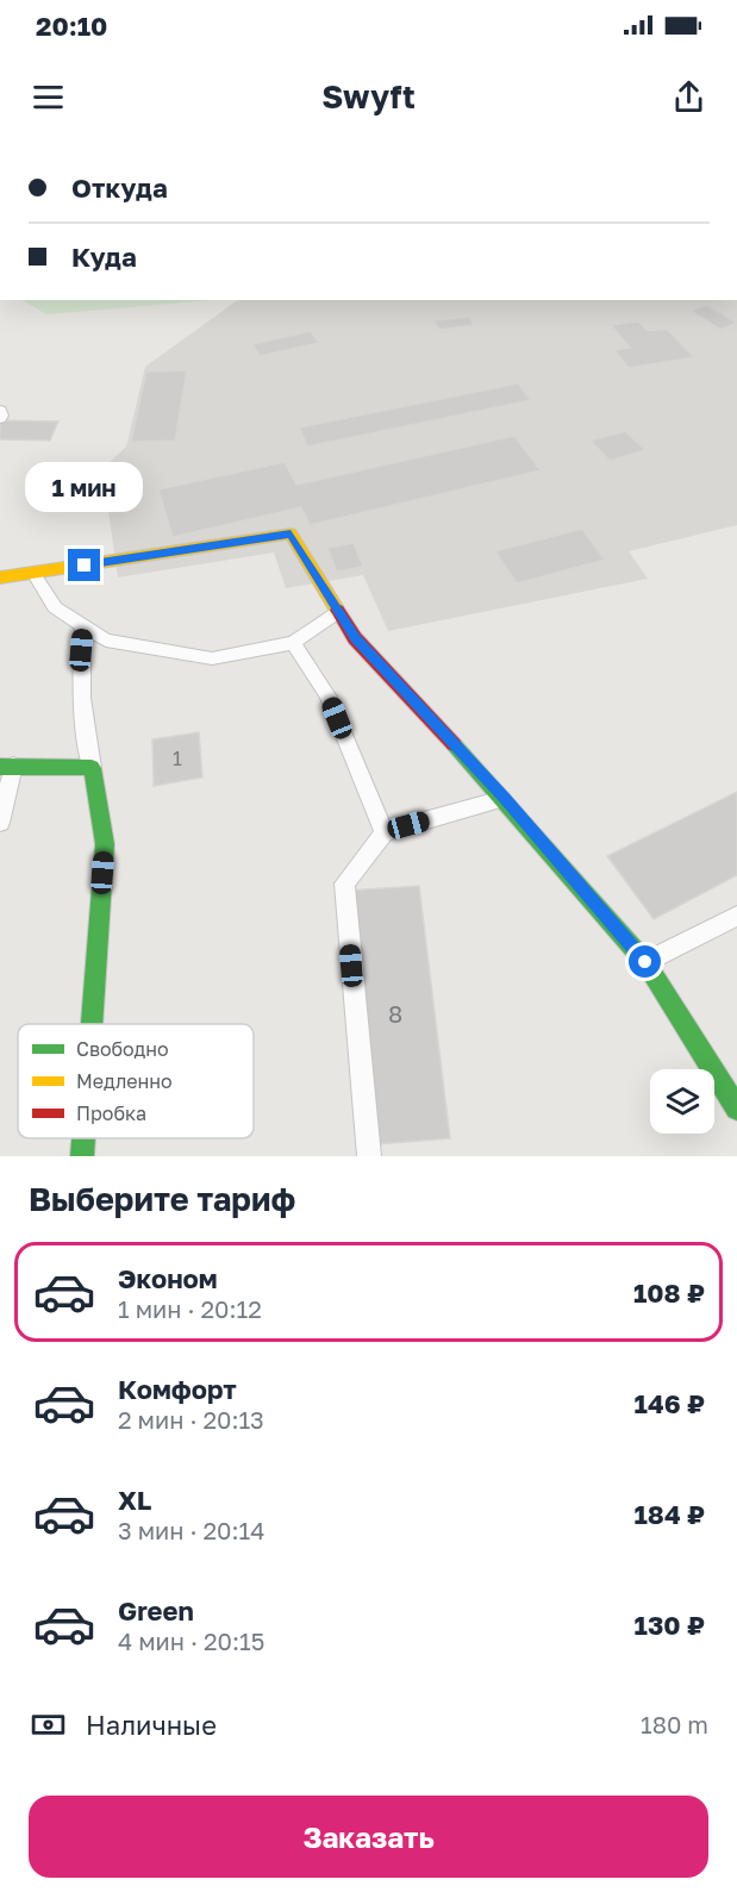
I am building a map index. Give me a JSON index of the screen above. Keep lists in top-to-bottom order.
{
  "house_numbers": ["1", "8"],
  "legend": ["Свободно", "Медленно", "Пробка"],
  "page": {
    "status": "20:10",
    "header": "Swyft",
    "banner": ["Откуда", "Куда"],
    "bubble": "1 мин",
    "heading": "Выберите тариф",
    "list": [
      {
        "name": "Эконом",
        "note": "1 мин · 20:12",
        "value": "108 ₽"
      },
      {
        "name": "Комфорт",
        "note": "2 мин · 20:13",
        "value": "146 ₽"
      },
      {
        "name": "XL",
        "note": "3 мин · 20:14",
        "value": "184 ₽"
      },
      {
        "name": "Green",
        "note": "4 мин · 20:15",
        "value": "130 ₽"
      }
    ],
    "pay": ["Наличные", "180 m"],
    "buttons": "Заказать"
  }
}
